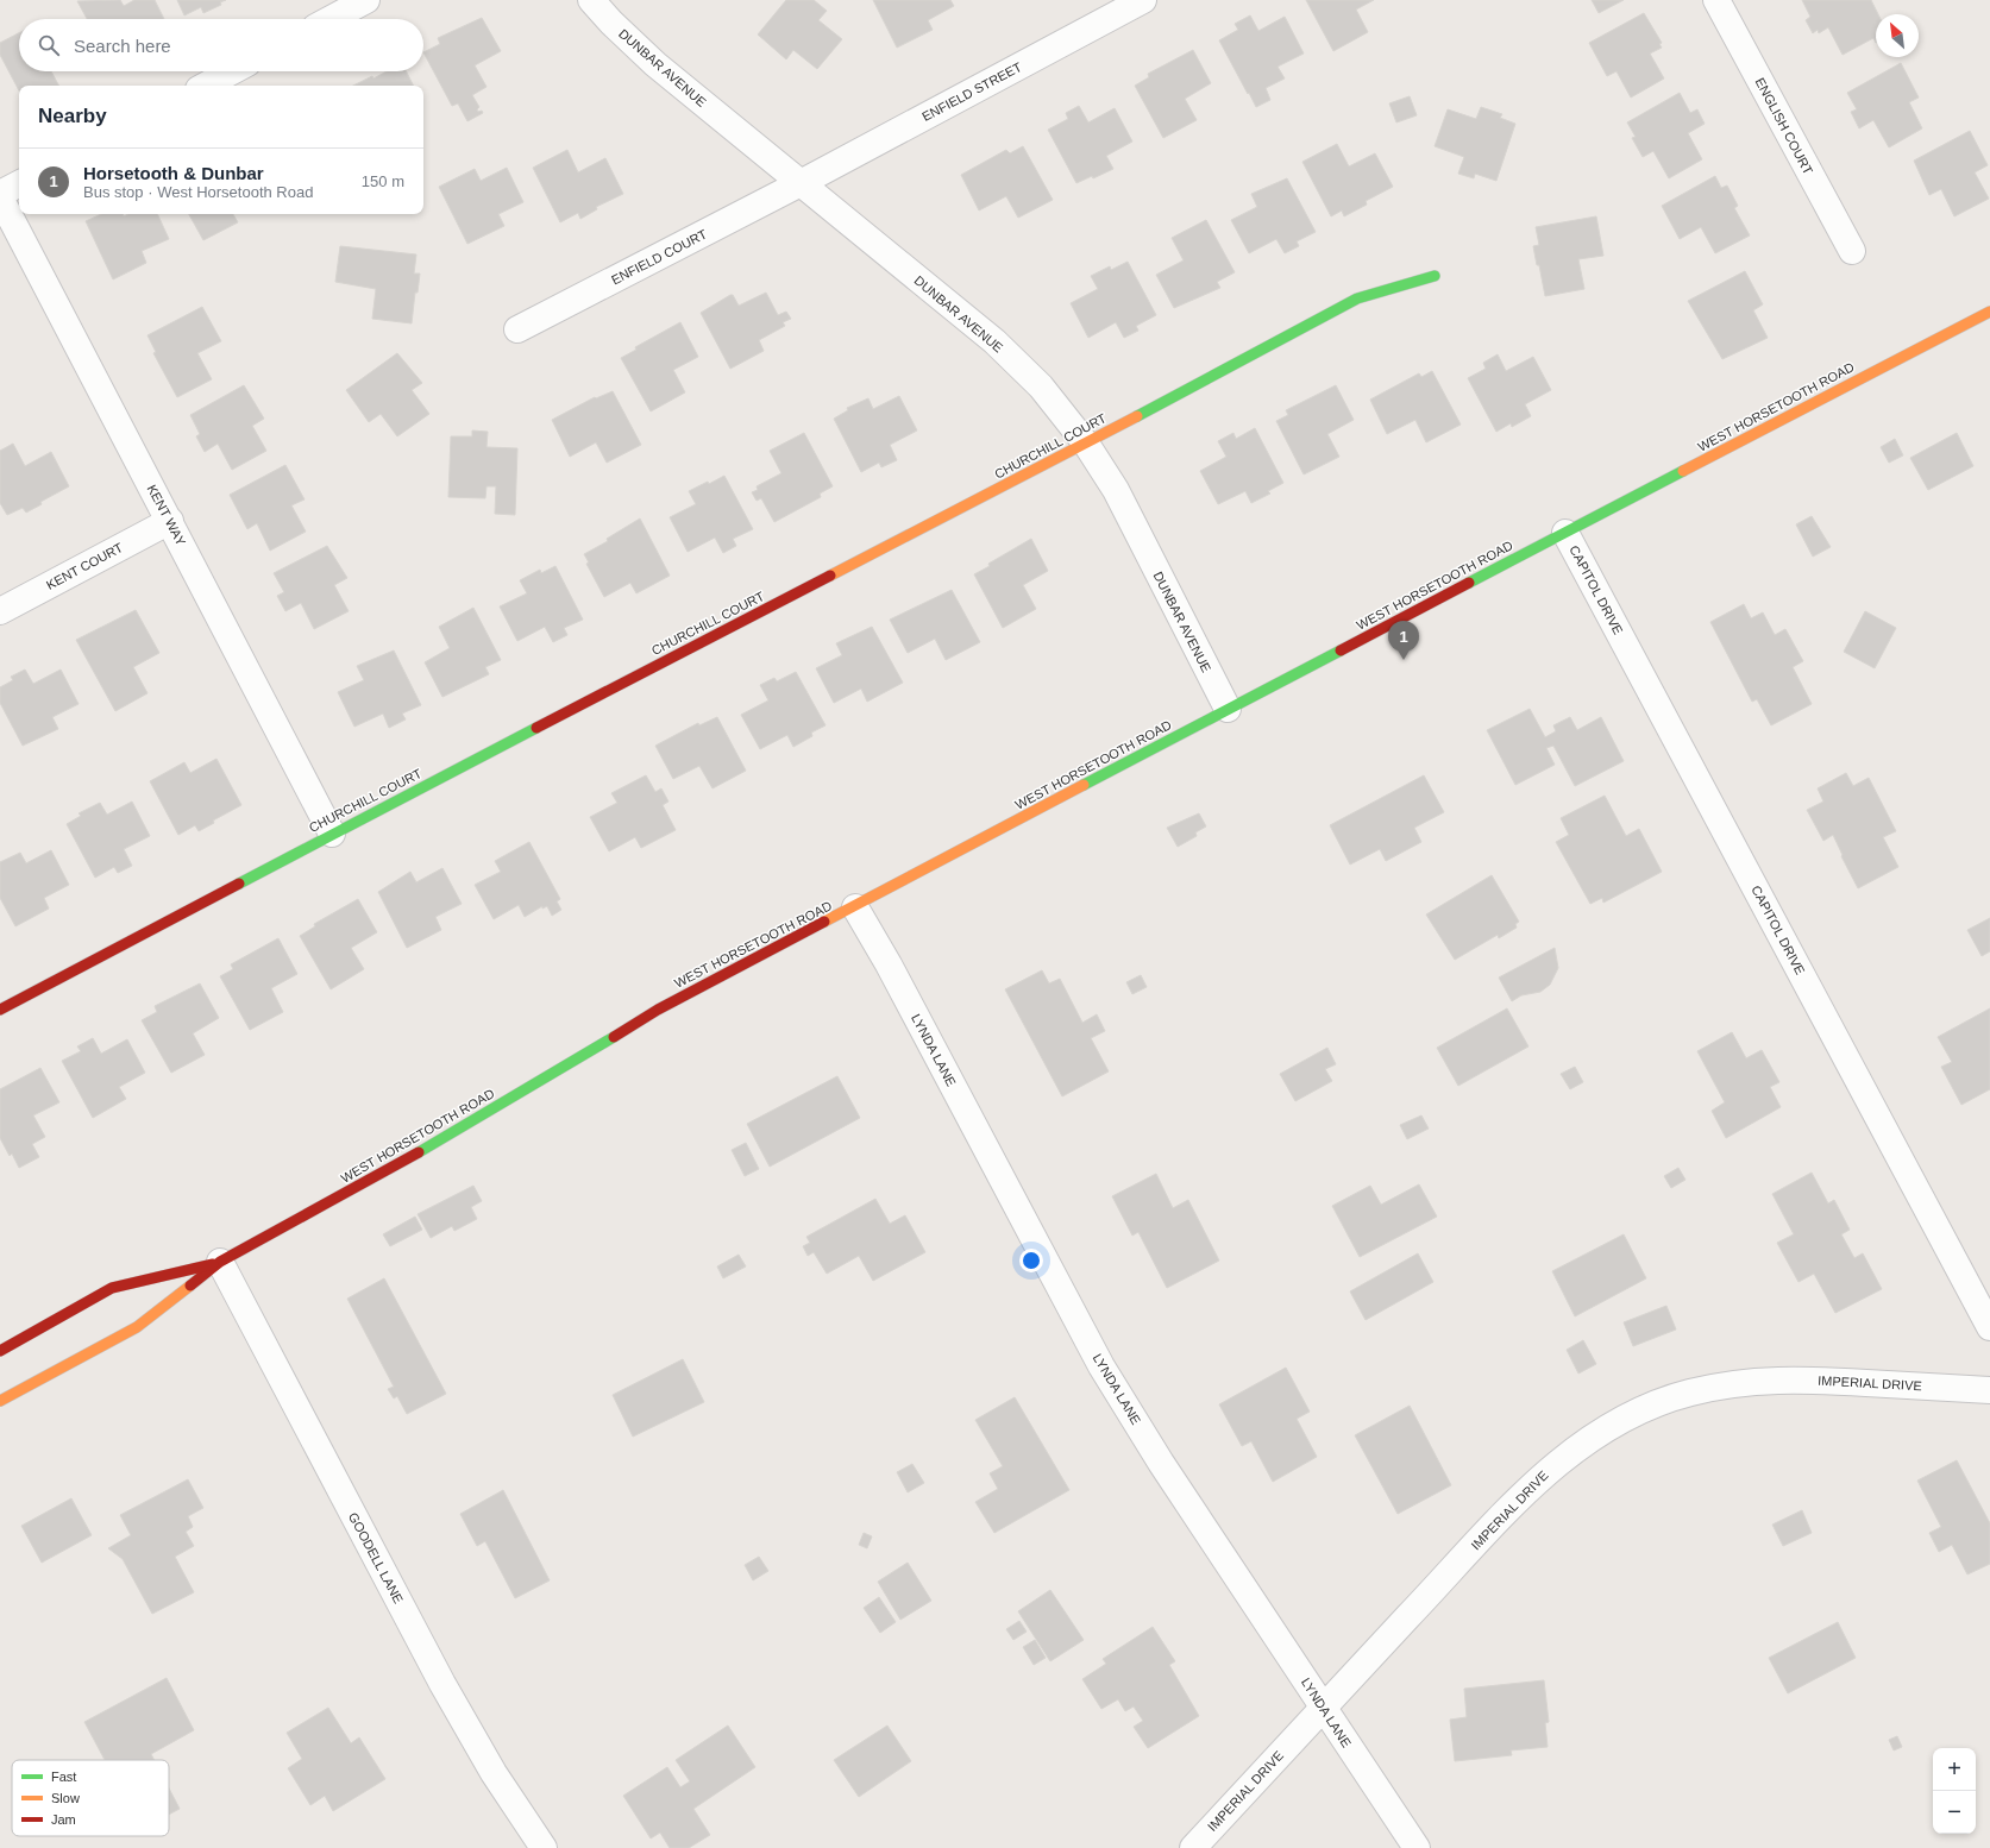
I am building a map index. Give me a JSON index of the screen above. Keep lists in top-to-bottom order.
{
  "streets": {
    "main road": ["WEST HORSETOOTH ROAD", "CHURCHILL COURT"],
    "street": [
      "DUNBAR AVENUE",
      "ENFIELD STREET",
      "ENGLISH COURT",
      "ENFIELD COURT",
      "KENT WAY",
      "KENT COURT",
      "CAPITOL DRIVE",
      "LYNDA LANE",
      "IMPERIAL DRIVE",
      "GOODELL LANE"
    ]
  },
  "crossings": [
    ["DUNBAR AVENUE", "ENFIELD STREET"],
    ["DUNBAR AVENUE", "ENFIELD COURT"],
    ["DUNBAR AVENUE", "WEST HORSETOOTH ROAD"],
    ["DUNBAR AVENUE", "CHURCHILL COURT"],
    ["ENFIELD STREET", "ENFIELD COURT"],
    ["WEST HORSETOOTH ROAD", "CAPITOL DRIVE"],
    ["WEST HORSETOOTH ROAD", "LYNDA LANE"],
    ["WEST HORSETOOTH ROAD", "GOODELL LANE"],
    ["CHURCHILL COURT", "KENT WAY"],
    ["KENT WAY", "KENT COURT"],
    ["LYNDA LANE", "IMPERIAL DRIVE"]
  ],
  "legend": ["Fast", "Slow", "Jam"],
  "north": "top left",
  "page": {
    "search": "Search here",
    "heading": "Nearby",
    "list": [
      {
        "mark": "1",
        "name": "Horsetooth & Dunbar",
        "note": "Bus stop · West Horsetooth Road",
        "value": "150 m"
      }
    ],
    "pins": "1",
    "map_buttons": ["+", "−"]
  }
}
